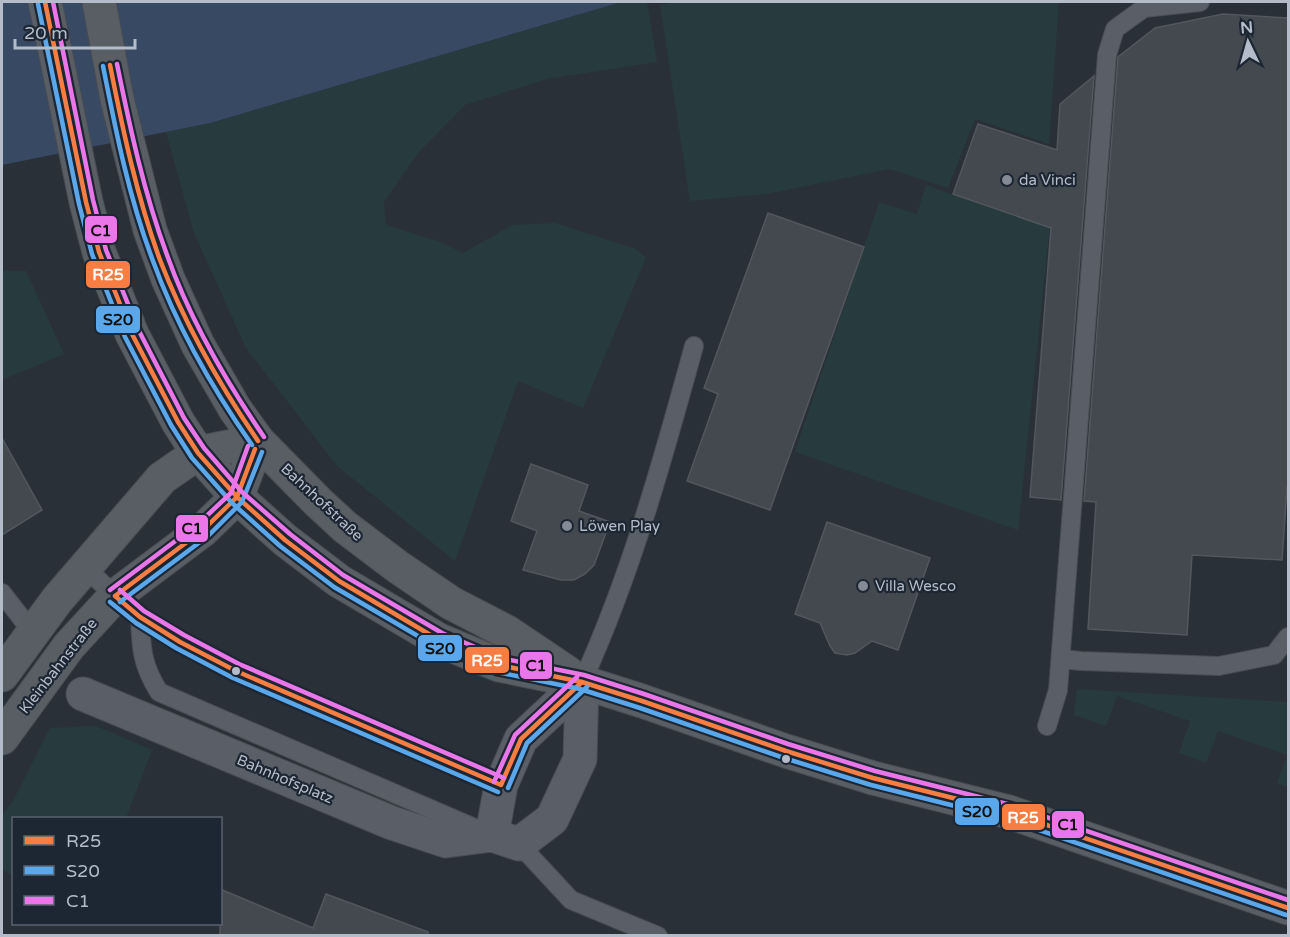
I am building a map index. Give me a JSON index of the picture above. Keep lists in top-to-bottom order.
{
  "streets": {
    "main road": ["Bahnhofstraße", "Kleinbahnstraße"],
    "street": ["Bahnhofsplatz"]
  },
  "crossings": [
    ["Bahnhofstraße", "Kleinbahnstraße"],
    ["Bahnhofstraße", "Bahnhofsplatz"]
  ],
  "places": ["da Vinci", "Löwen Play", "Villa Wesco"],
  "lines": ["transit line R25", "transit line C1", "transit line S20"],
  "legend": ["R25", "S20", "C1"],
  "scale_bar": "20 m",
  "north": "top"
}
